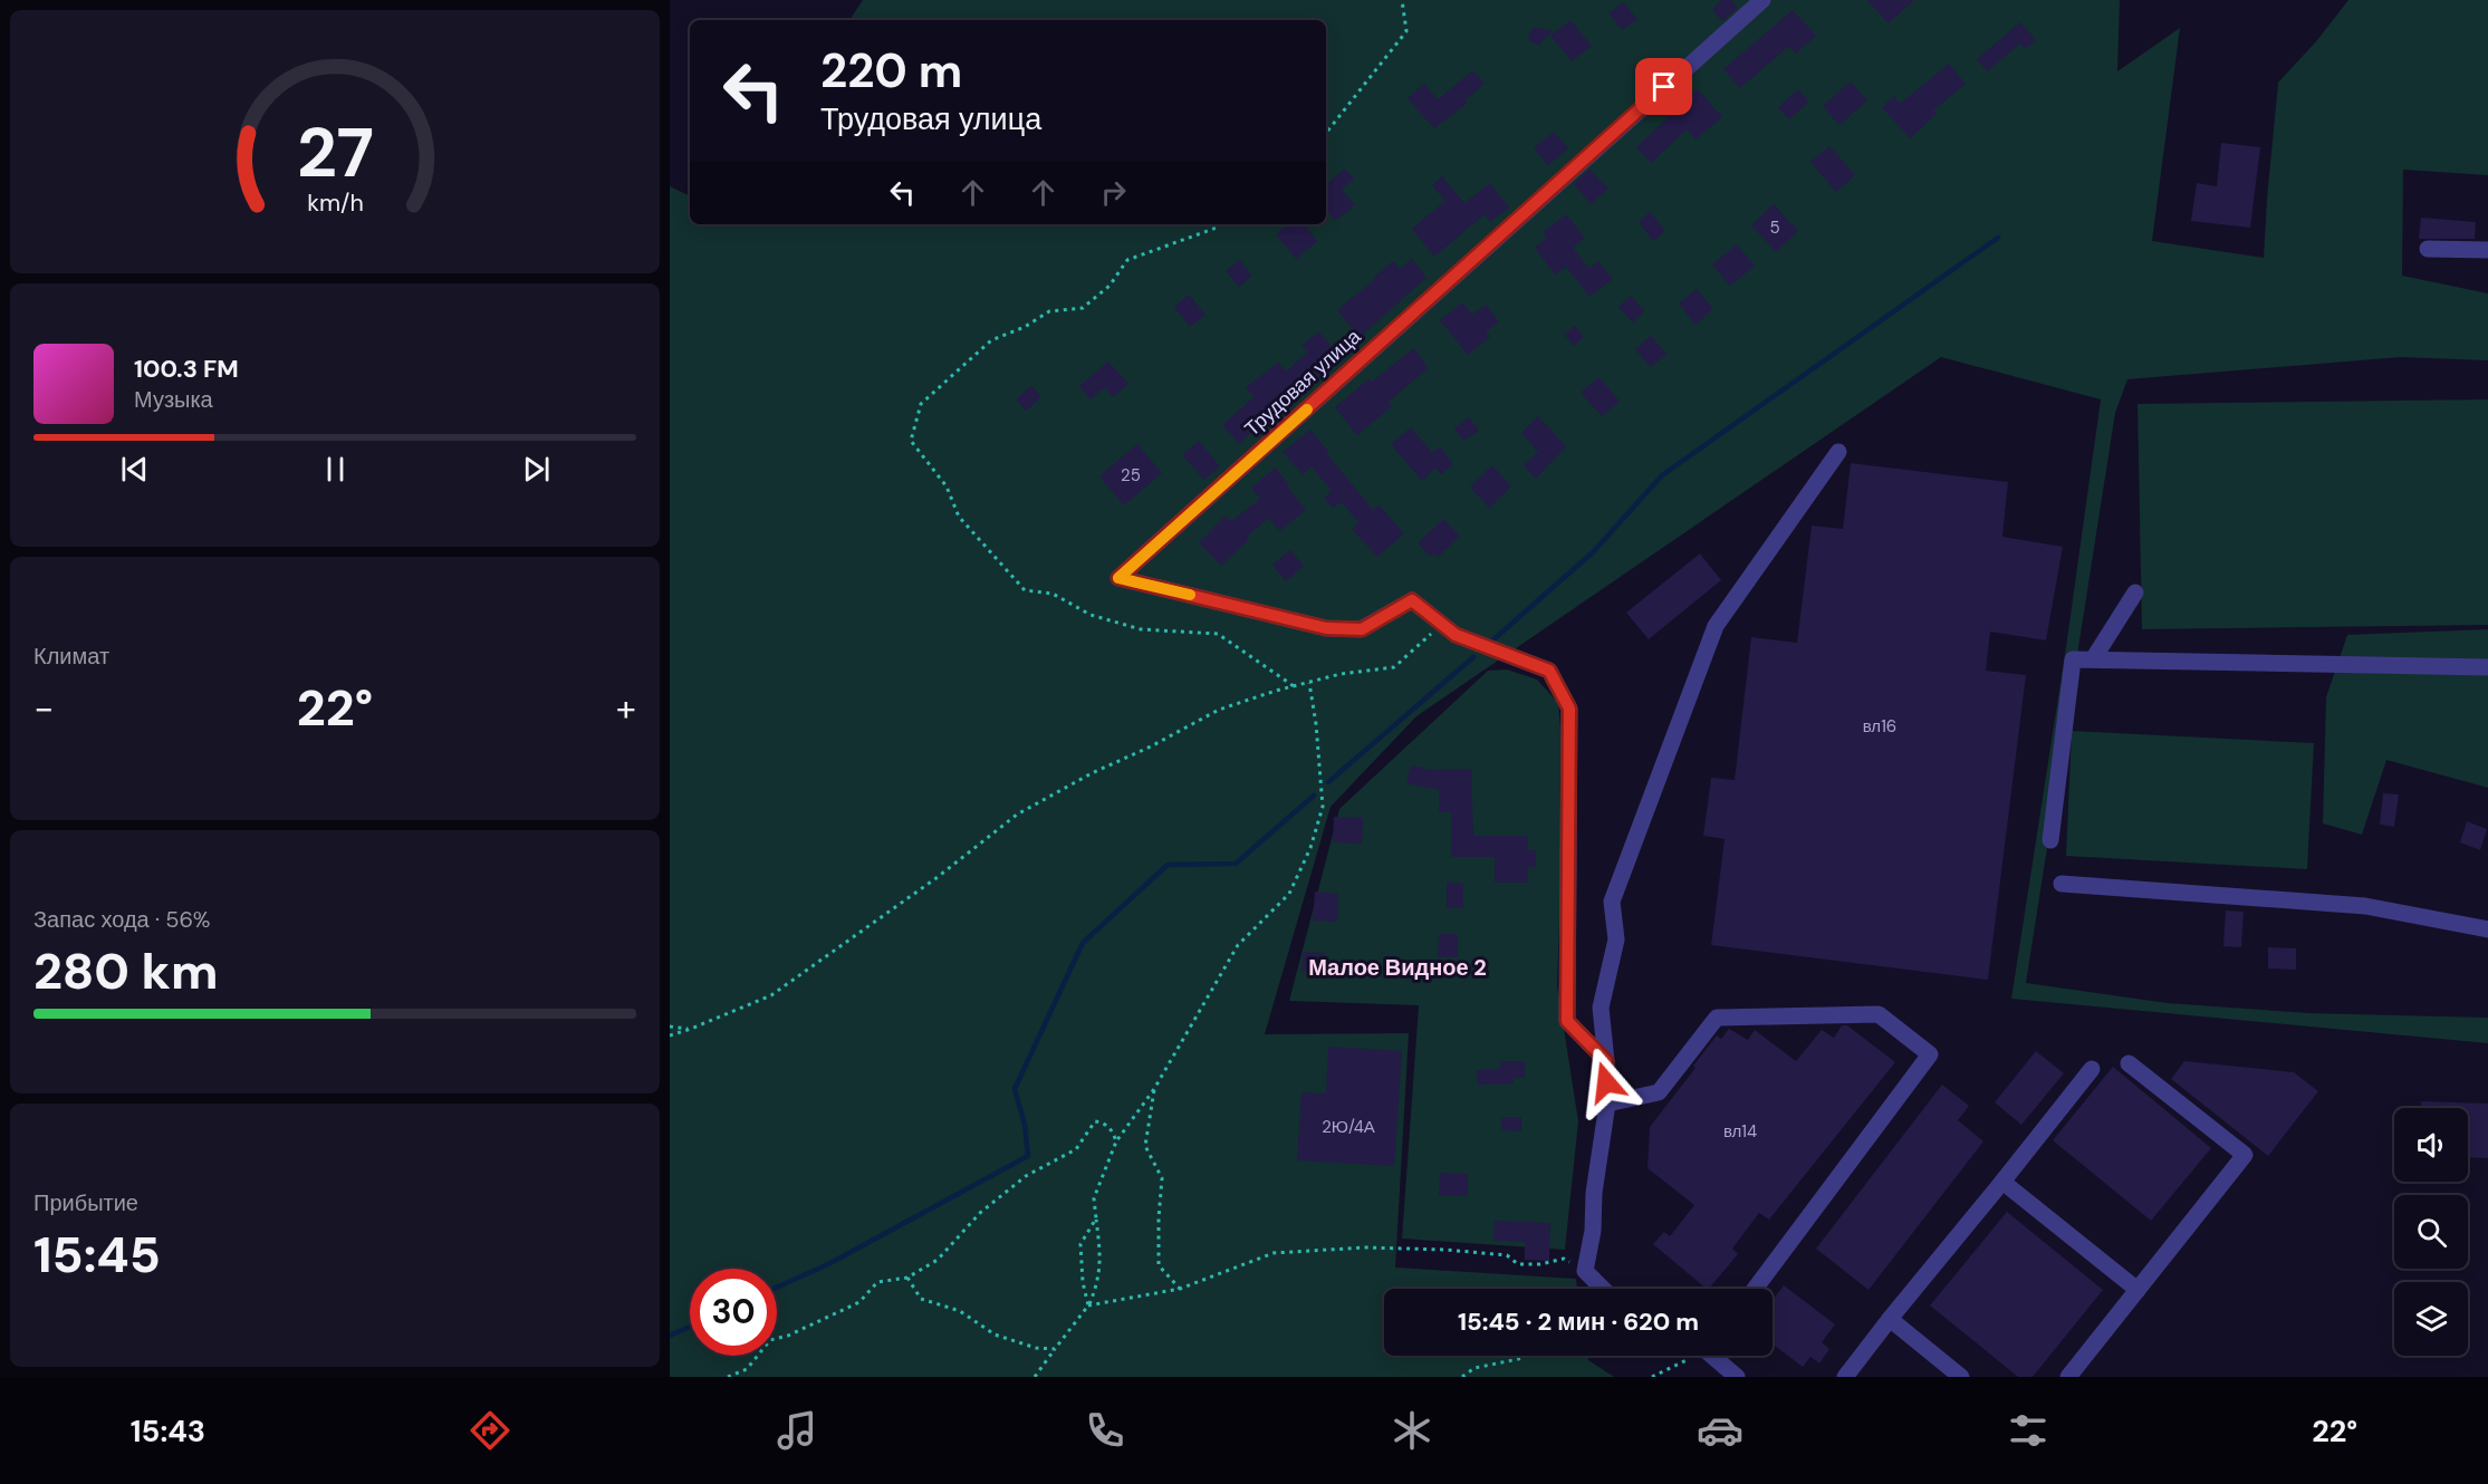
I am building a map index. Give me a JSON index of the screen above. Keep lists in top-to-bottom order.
{
  "streets": {
    "street": ["Трудовая улица"]
  },
  "districts": ["Малое Видное 2"],
  "house_numbers": [
    "5",
    "25",
    "вл16",
    "2Ю/4А",
    "вл14"
  ],
  "page": {
    "turn": ["220 m", "Трудовая улица"],
    "song": ["100.3 FM", "Музыка"],
    "tile": [
      "Климат",
      ["Запас хода · 56%", "280 km"],
      ["Прибытие", "15:45"]
    ],
    "heat": ["−", "22°", "+"],
    "limit": "30",
    "trip": "15:45 · 2 мин · 620 m",
    "tabs": ["15:43", "22°"],
    "gauge": ["27", "km/h"]
  }
}
